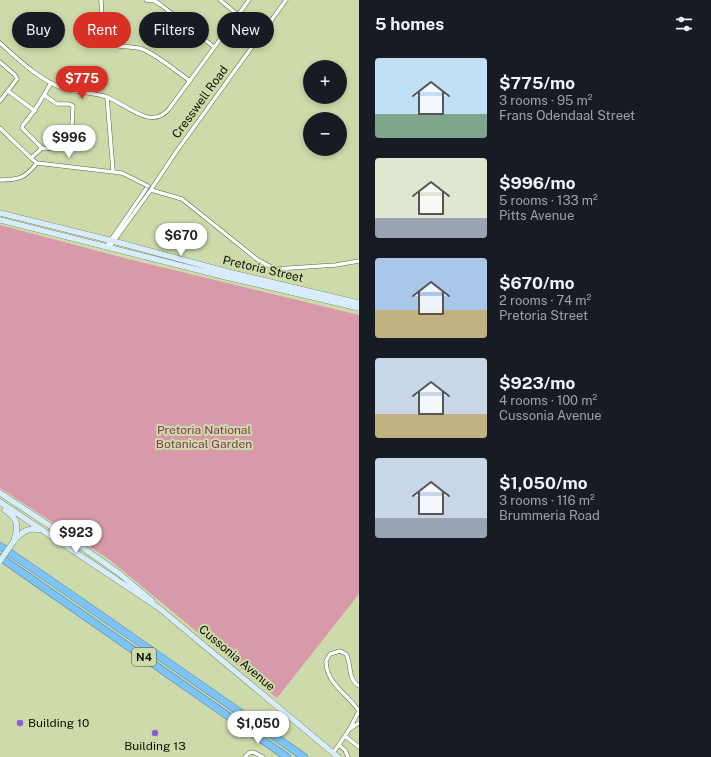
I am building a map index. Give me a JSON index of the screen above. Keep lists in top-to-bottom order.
{
  "streets": {
    "highway": ["N4"],
    "main road": ["Pretoria Street", "Cussonia Avenue"],
    "street": ["Cresswell Road"]
  },
  "crossings": [
    ["Cresswell Road", "Pretoria Street"]
  ],
  "parks": ["Pretoria National Botanical Garden"],
  "places": ["Building 10", "Building 13"],
  "page": {
    "heading": "5 homes",
    "chip": [
      "Buy",
      "Rent",
      "Filters",
      "New"
    ],
    "list": [
      {
        "name": "$775/mo",
        "note": "3 rooms · 95 m² · Frans Odendaal Street"
      },
      {
        "name": "$996/mo",
        "note": "5 rooms · 133 m² · Pitts Avenue"
      },
      {
        "name": "$670/mo",
        "note": "2 rooms · 74 m² · Pretoria Street"
      },
      {
        "name": "$923/mo",
        "note": "4 rooms · 100 m² · Cussonia Avenue"
      },
      {
        "name": "$1,050/mo",
        "note": "3 rooms · 116 m² · Brummeria Road"
      }
    ],
    "map_buttons": ["+", "−"],
    "price": [
      "$775",
      "$996",
      "$670",
      "$923",
      "$1,050"
    ]
  }
}
